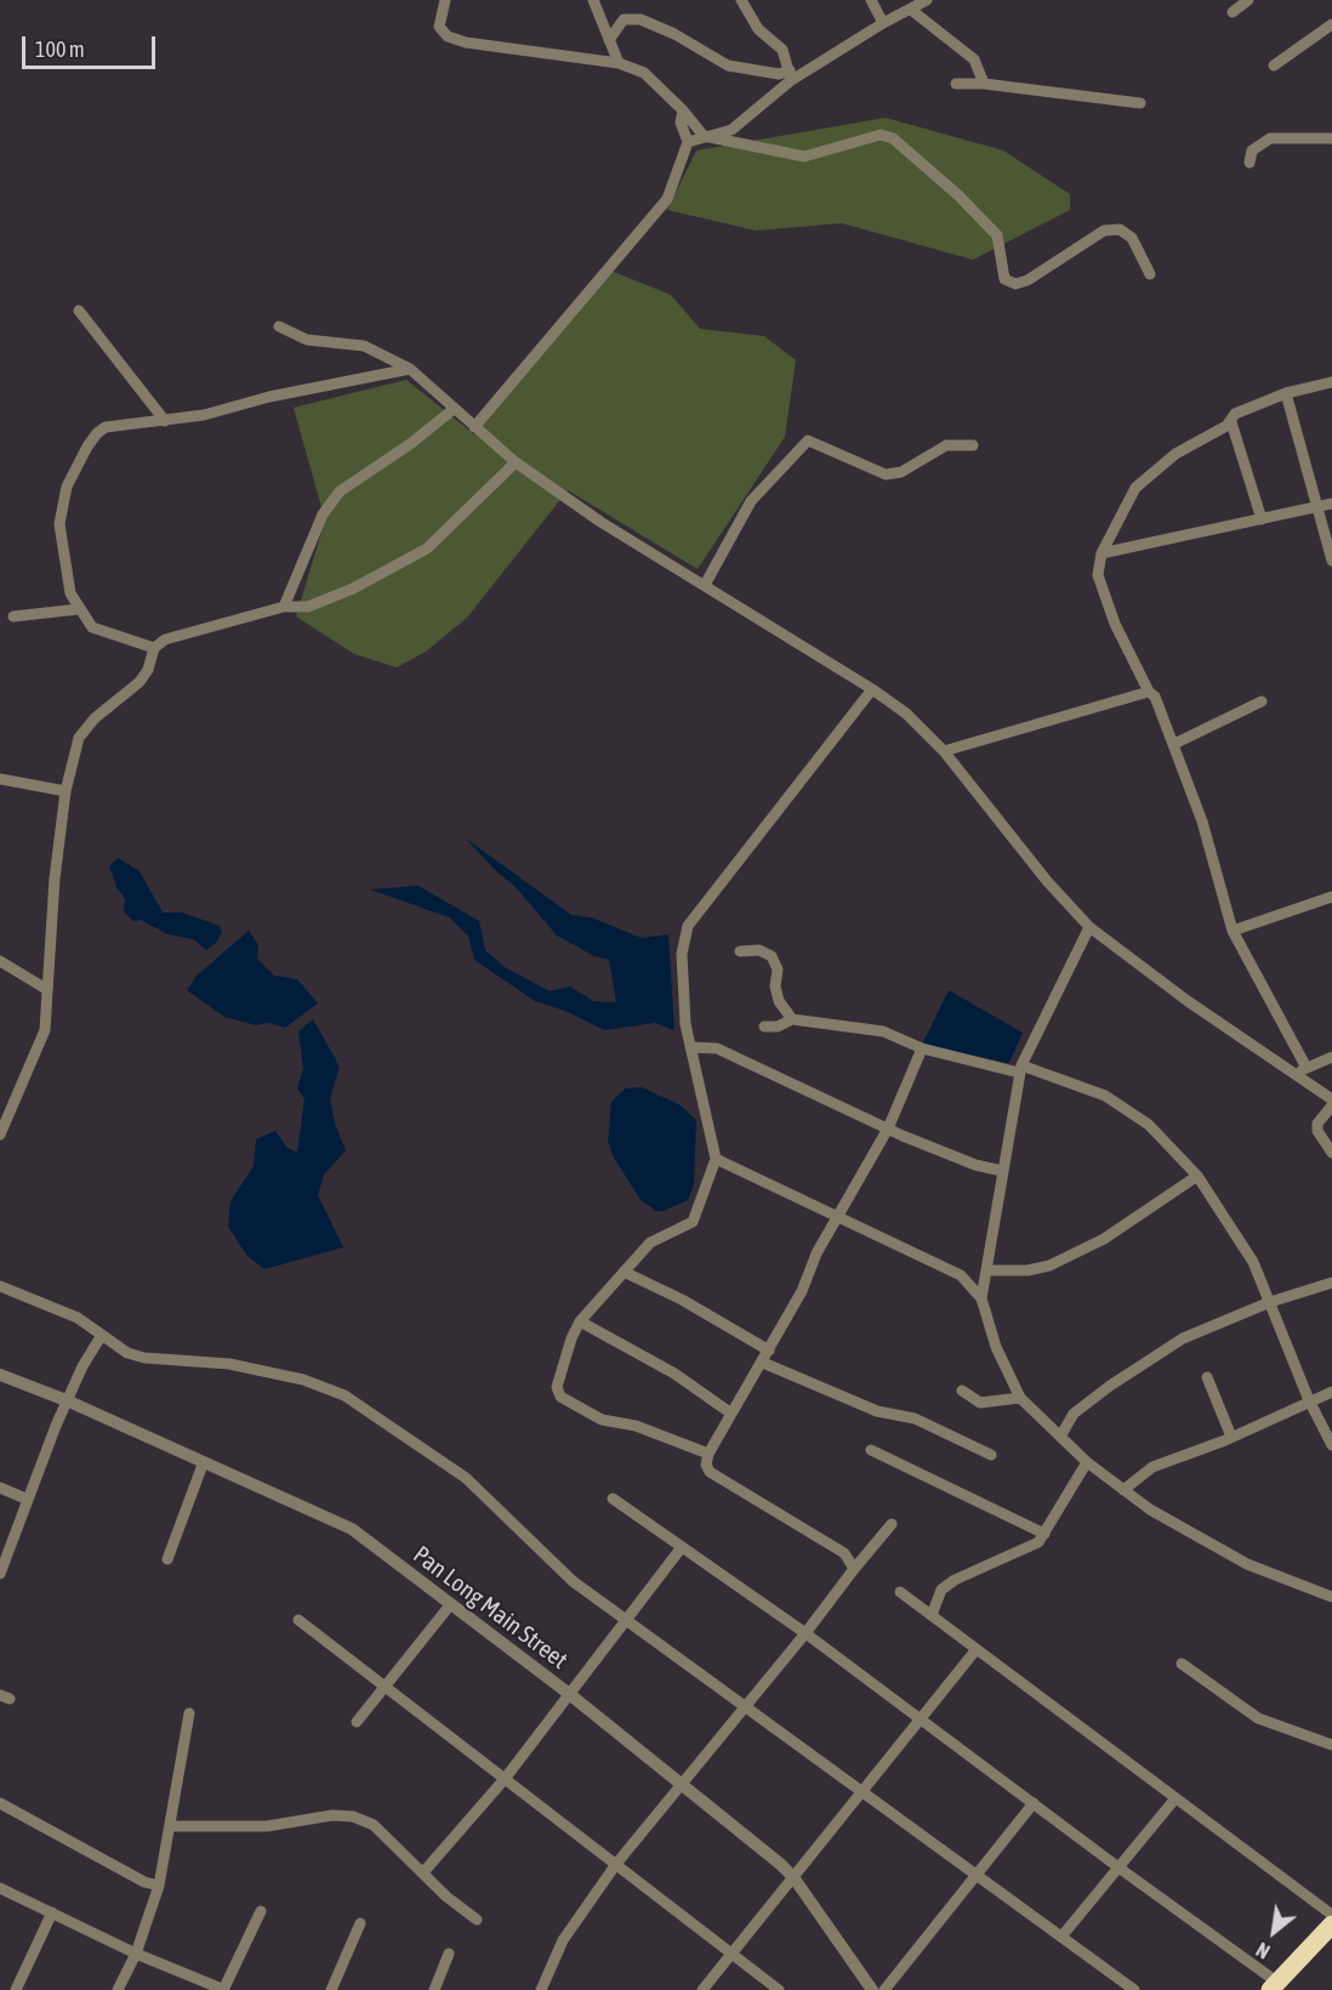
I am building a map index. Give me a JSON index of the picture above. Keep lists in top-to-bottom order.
{
  "streets": {
    "street": ["Pan Long Main Street"]
  },
  "scale_bar": "100 m",
  "north": "bottom left"
}
